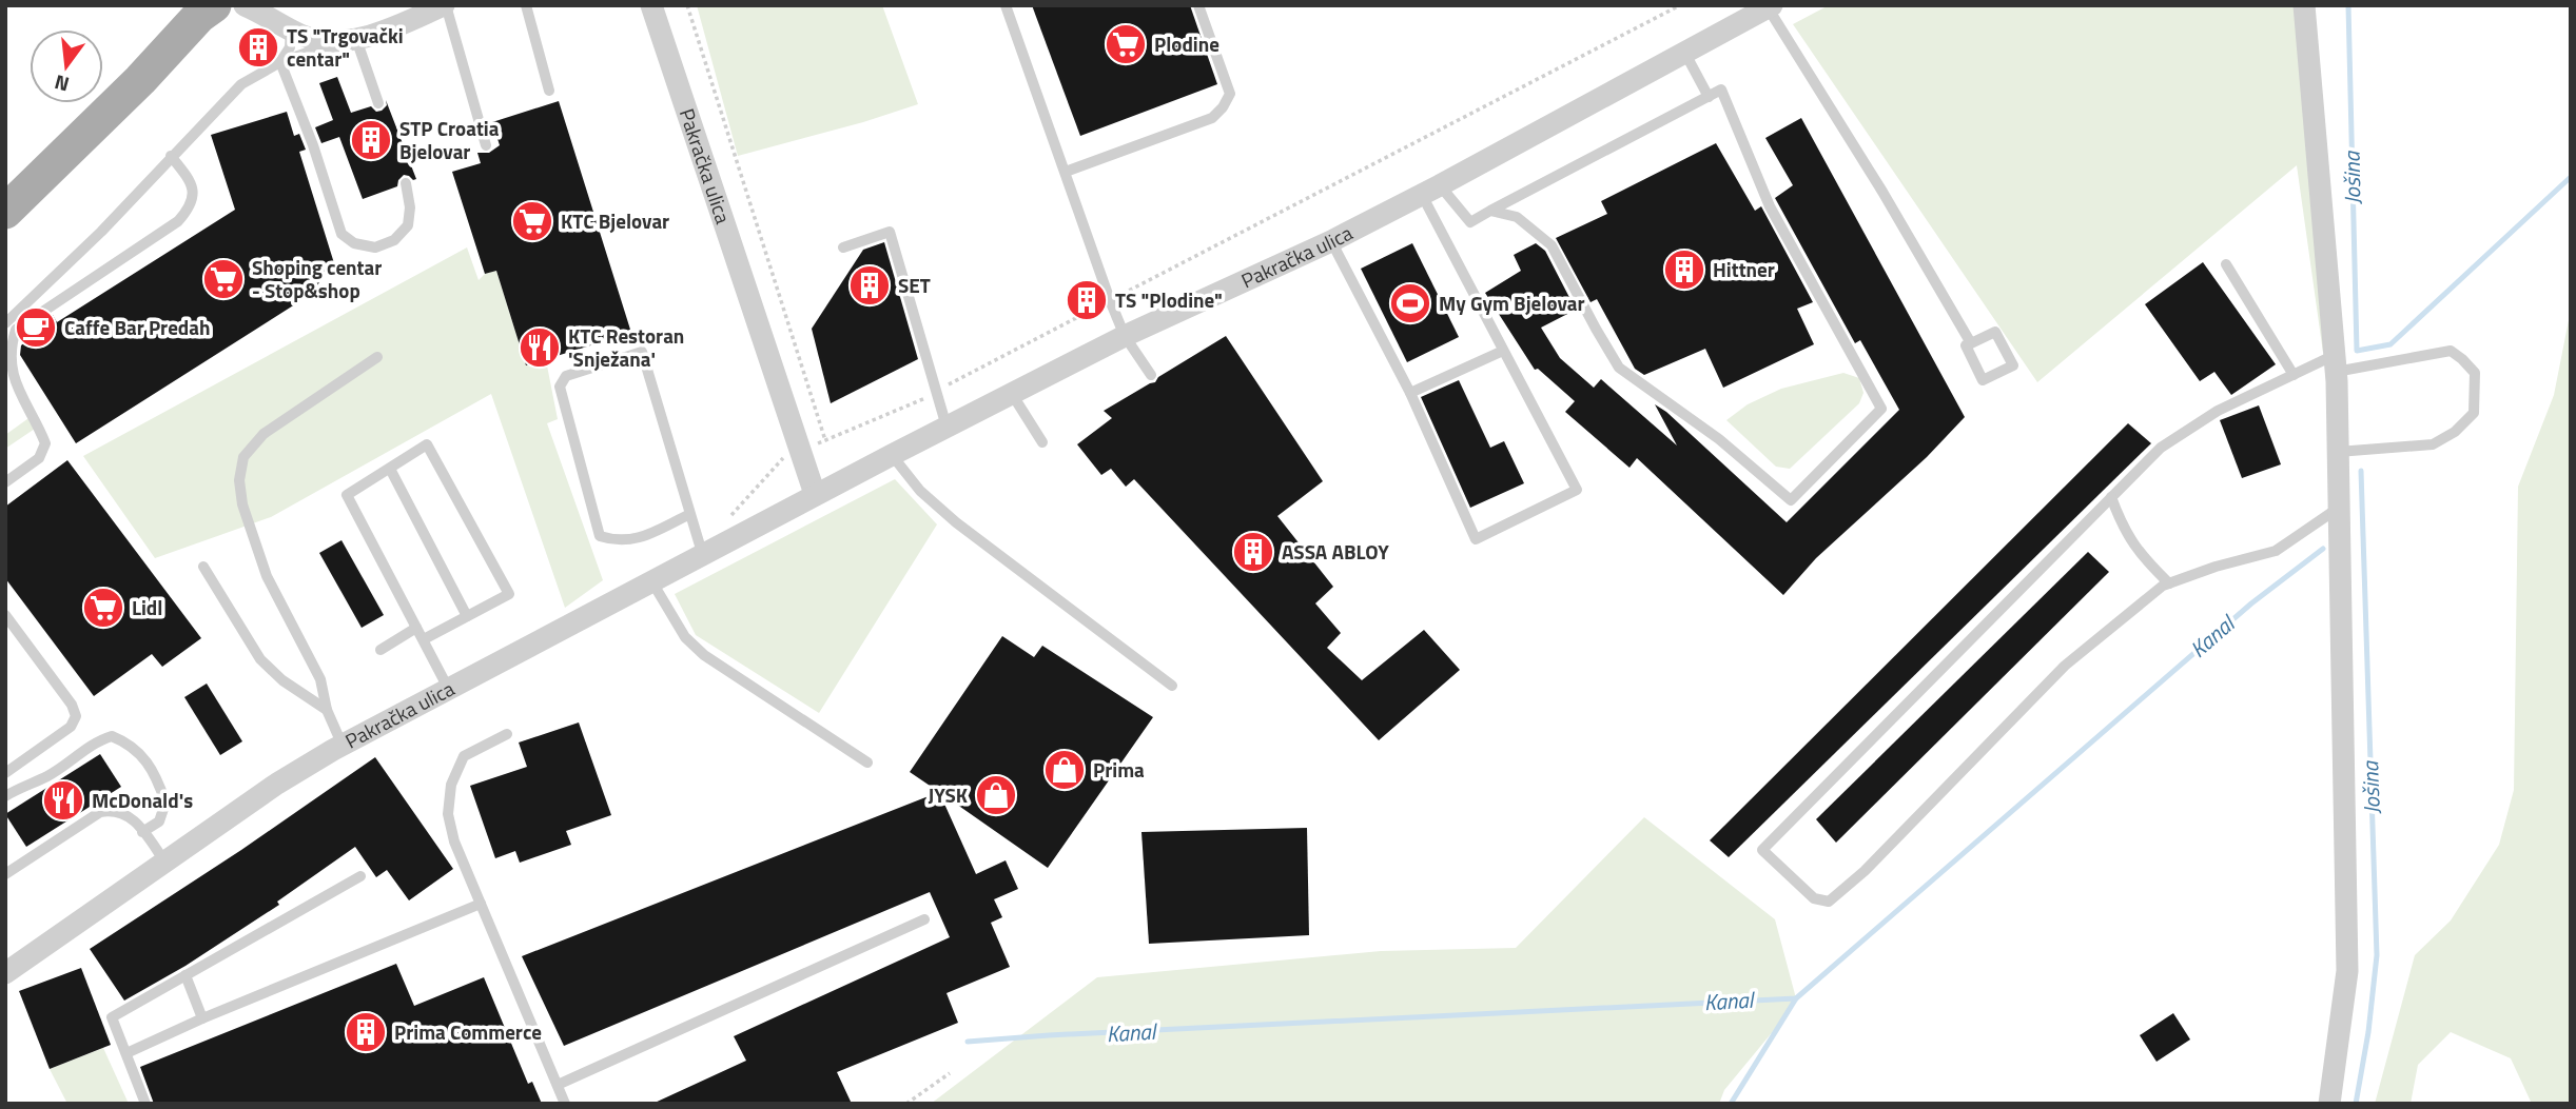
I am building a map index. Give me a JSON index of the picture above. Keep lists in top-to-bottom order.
{
  "streets": {
    "street": ["Pakračka ulica"]
  },
  "water": ["Jošina", "Kanal"],
  "places": {
    "supermarket": [
      "Plodine",
      "KTC Bjelovar",
      "Shoping centar - Stop&shop",
      "Lidl"
    ],
    "building": [
      "TS \"Trgovački centar\"",
      "STP Croatia Bjelovar",
      "Hittner",
      "SET",
      "TS \"Plodine\"",
      "ASSA ABLOY",
      "Prima Commerce"
    ],
    "sports": ["My Gym Bjelovar"],
    "cafe": ["Caffe Bar Predah"],
    "restaurant": ["KTC Restoran 'Snježana'", "McDonald's"],
    "shop": ["Prima", "JYSK"]
  },
  "north": "bottom"
}
